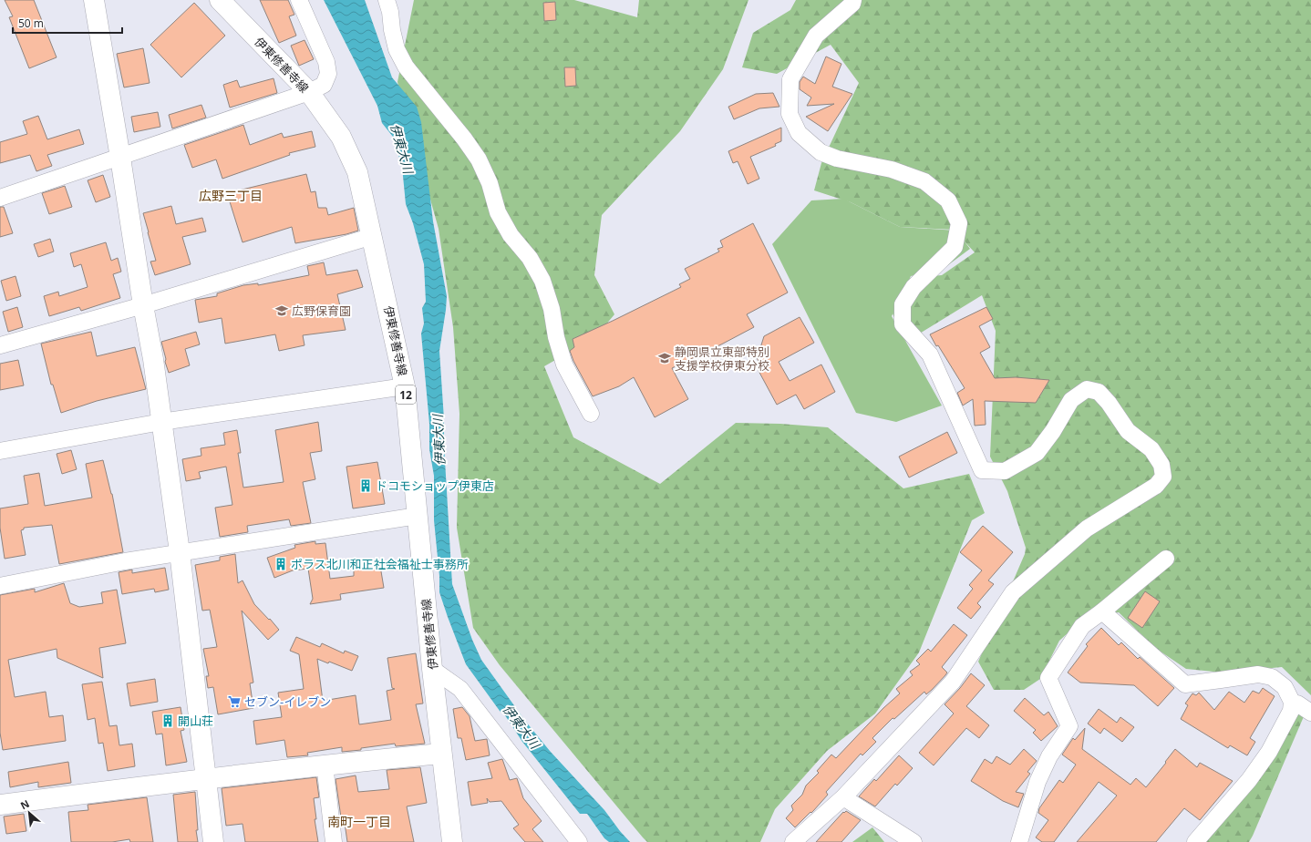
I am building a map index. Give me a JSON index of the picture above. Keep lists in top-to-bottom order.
{
  "streets": {
    "street": ["伊東修善寺線", "12"]
  },
  "districts": ["広野三丁目", "南町一丁目"],
  "water": ["伊東大川"],
  "places": {
    "school or university": ["広野保育園", "静岡県立東部特別 支援学校伊東分校"],
    "building": ["ドコモショップ伊東店", "ポラス北川和正社会福祉士事務所", "開山荘"],
    "supermarket": ["セブン-イレブン"]
  },
  "scale_bar": "50 m",
  "north": "top left"
}
